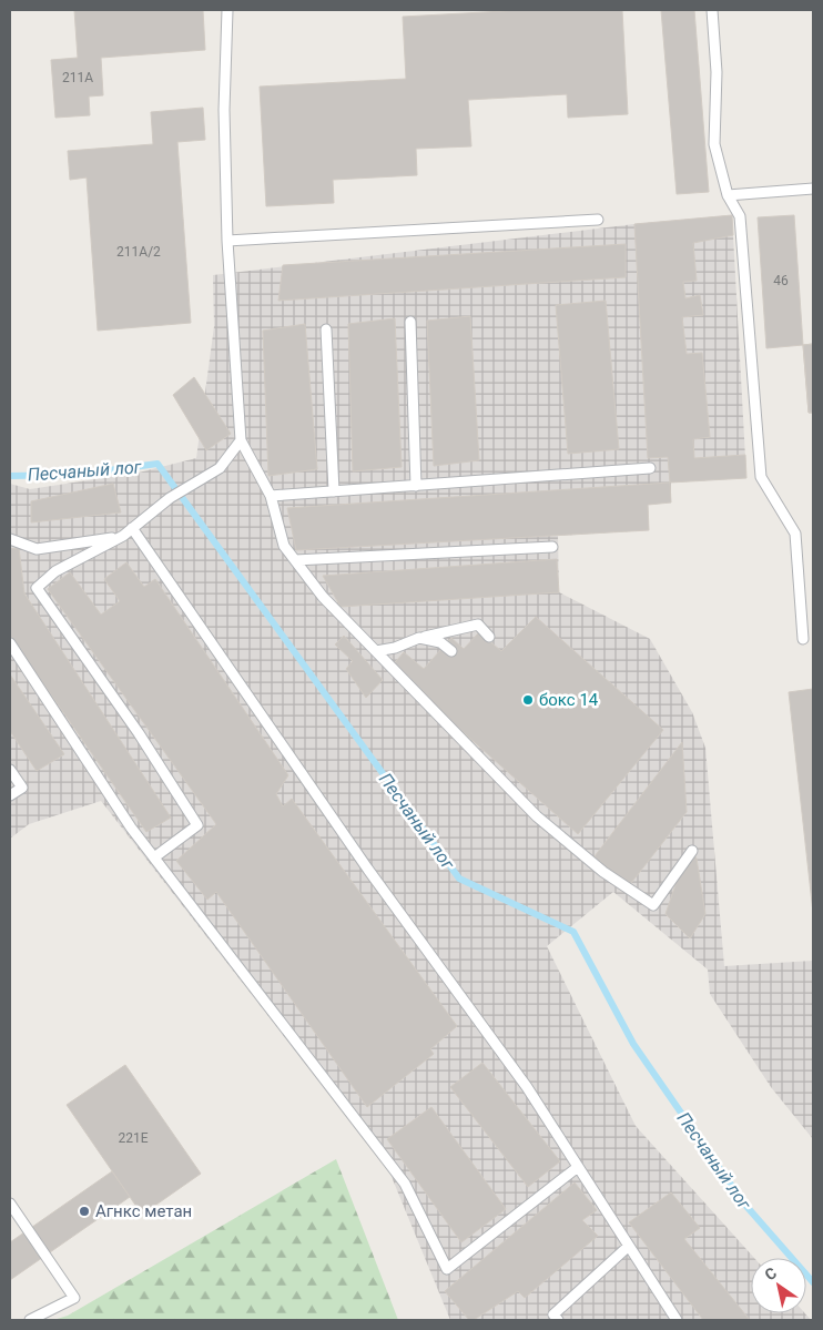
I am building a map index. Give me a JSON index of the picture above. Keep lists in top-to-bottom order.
{
  "water": ["Песчаный лог"],
  "places": ["бокс 14", "Агнкс метан"],
  "house_numbers": [
    "211А",
    "211А/2",
    "46",
    "221Е"
  ],
  "north": "top left"
}
